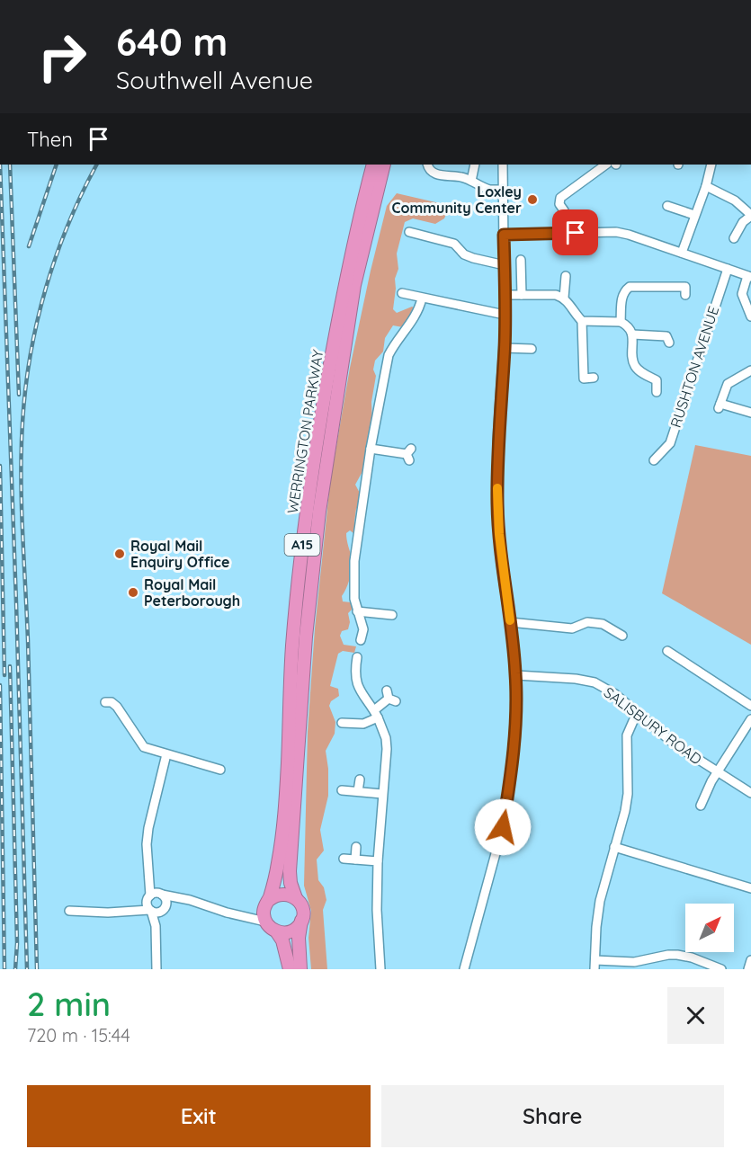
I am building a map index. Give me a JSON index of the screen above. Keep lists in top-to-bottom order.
{
  "streets": {
    "highway": ["WERRINGTON PARKWAY", "A15"],
    "street": ["RUSHTON AVENUE", "SALISBURY ROAD"]
  },
  "crossings": [
    ["WERRINGTON PARKWAY", "A15"]
  ],
  "places": ["Loxley Community Center", "Royal Mail Enquiry Office", "Royal Mail Peterborough"],
  "north": "top right",
  "page": {
    "turn": ["640 m", "Southwell Avenue"],
    "then": "Then",
    "heading": ["2 min", "720 m · 15:44"],
    "buttons": ["Exit", "Share"]
  }
}
